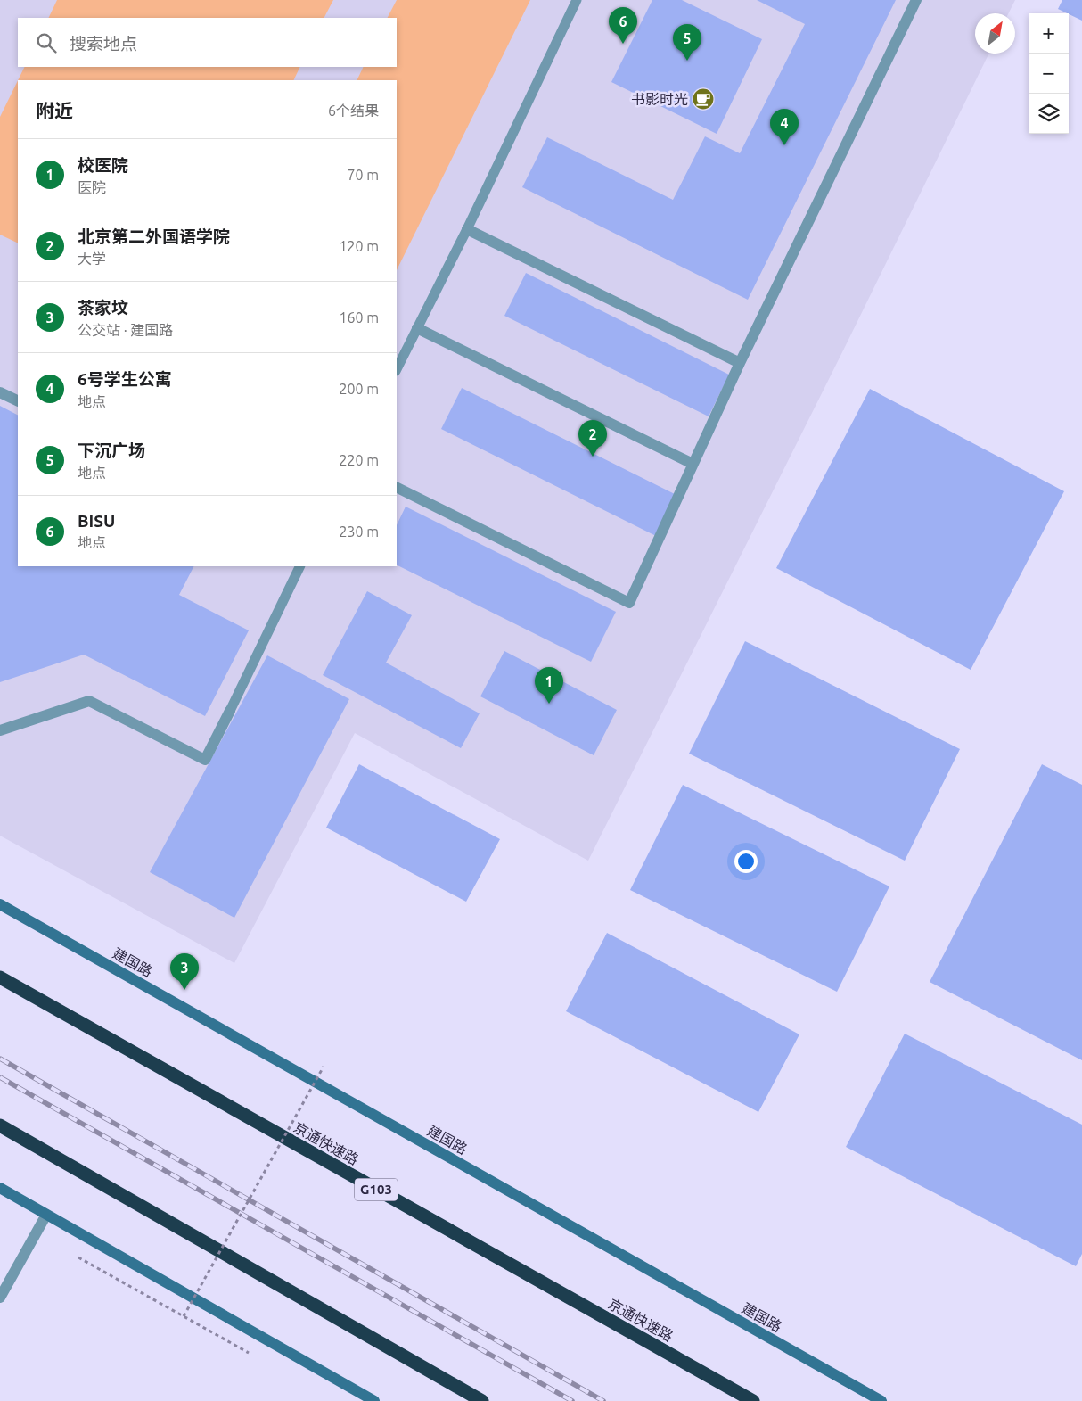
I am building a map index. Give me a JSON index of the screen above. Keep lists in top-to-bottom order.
{
  "streets": {
    "highway": ["京通快速路", "G103"],
    "main road": ["建国路"]
  },
  "places": {
    "cafe": ["书影时光"]
  },
  "north": "top right",
  "page": {
    "pins": [
      "6",
      "5",
      "4",
      "2",
      "1",
      "3"
    ],
    "map_buttons": ["+", "−"],
    "search": "搜索地点",
    "heading": ["附近", "6个结果"],
    "list": [
      {
        "mark": "1",
        "name": "校医院",
        "note": "医院",
        "value": "70 m"
      },
      {
        "mark": "2",
        "name": "北京第二外国语学院",
        "note": "大学",
        "value": "120 m"
      },
      {
        "mark": "3",
        "name": "茶家坟",
        "note": "公交站 · 建国路",
        "value": "160 m"
      },
      {
        "mark": "4",
        "name": "6号学生公寓",
        "note": "地点",
        "value": "200 m"
      },
      {
        "mark": "5",
        "name": "下沉广场",
        "note": "地点",
        "value": "220 m"
      },
      {
        "mark": "6",
        "name": "BISU",
        "note": "地点",
        "value": "230 m"
      }
    ]
  }
}
